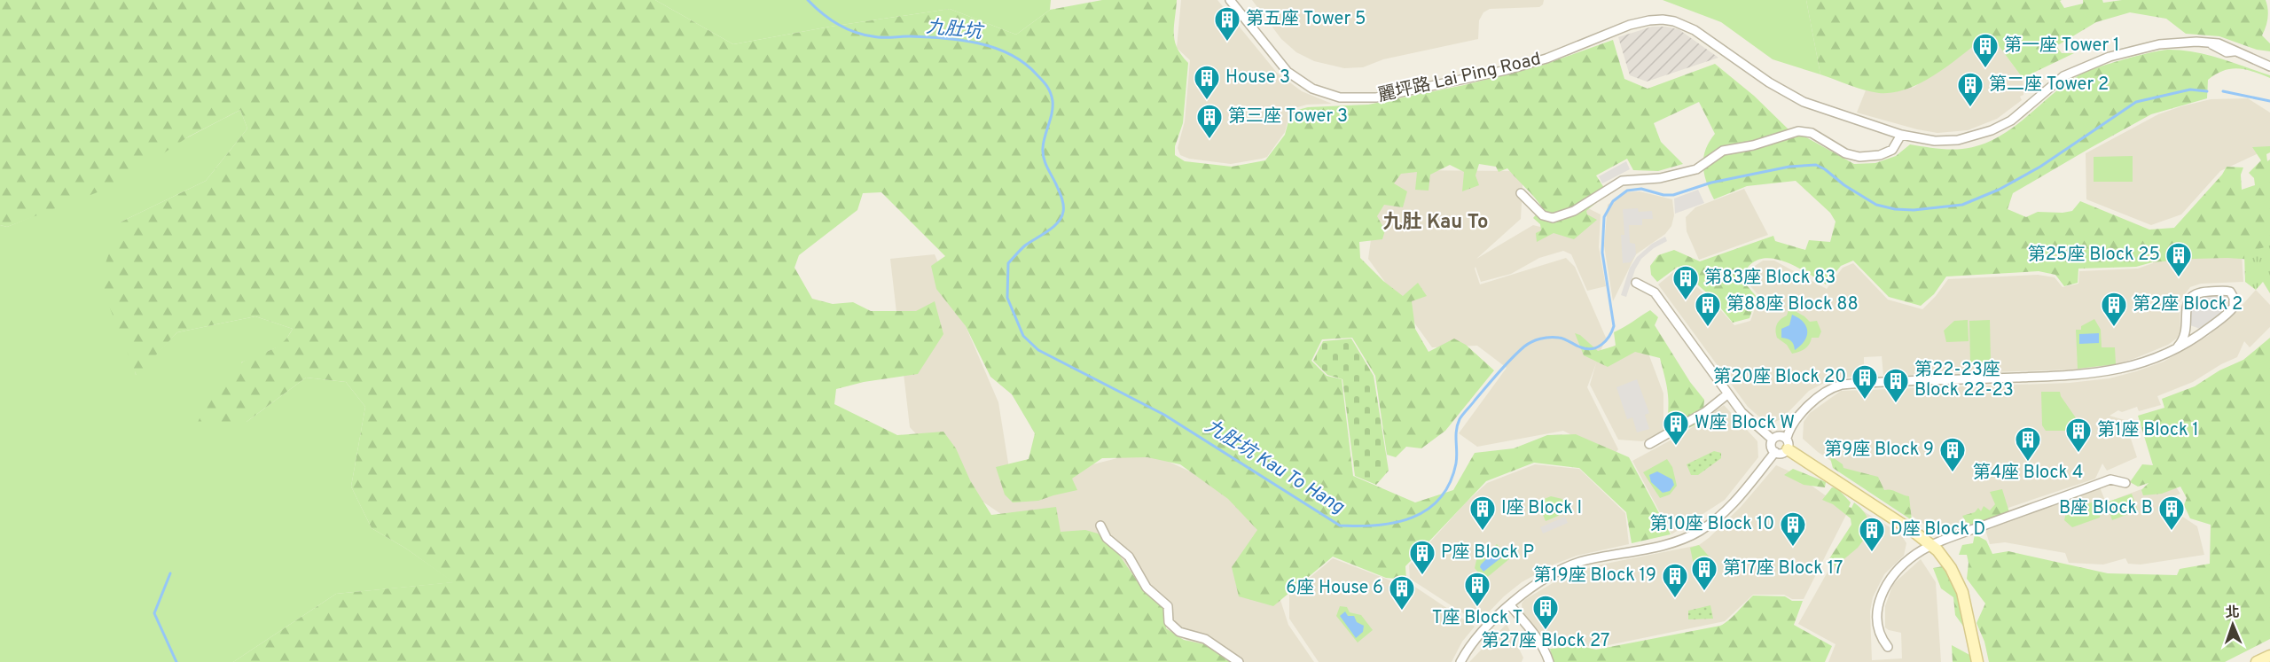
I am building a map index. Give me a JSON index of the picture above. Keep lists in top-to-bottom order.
{
  "streets": {
    "street": ["麗坪路 Lai Ping Road"]
  },
  "districts": ["九肚 Kau To"],
  "water": ["九肚坑", "九肚坑 Kau To Hang"],
  "places": {
    "building": [
      "第五座 Tower 5",
      "第一座 Tower 1",
      "House 3",
      "第二座 Tower 2",
      "第三座 Tower 3",
      "第25座 Block 25",
      "第83座 Block 83",
      "第88座 Block 88",
      "第2座 Block 2",
      "第20座 Block 20",
      "第22-23座 Block 22-23",
      "W座 Block W",
      "第1座 Block 1",
      "第4座 Block 4",
      "第9座 Block 9",
      "I座 Block I",
      "B座 Block B",
      "第10座 Block 10",
      "D座 Block D",
      "P座 Block P",
      "第17座 Block 17",
      "第19座 Block 19",
      "T座 Block T",
      "6座 House 6",
      "第27座 Block 27"
    ]
  },
  "north": "top"
}
